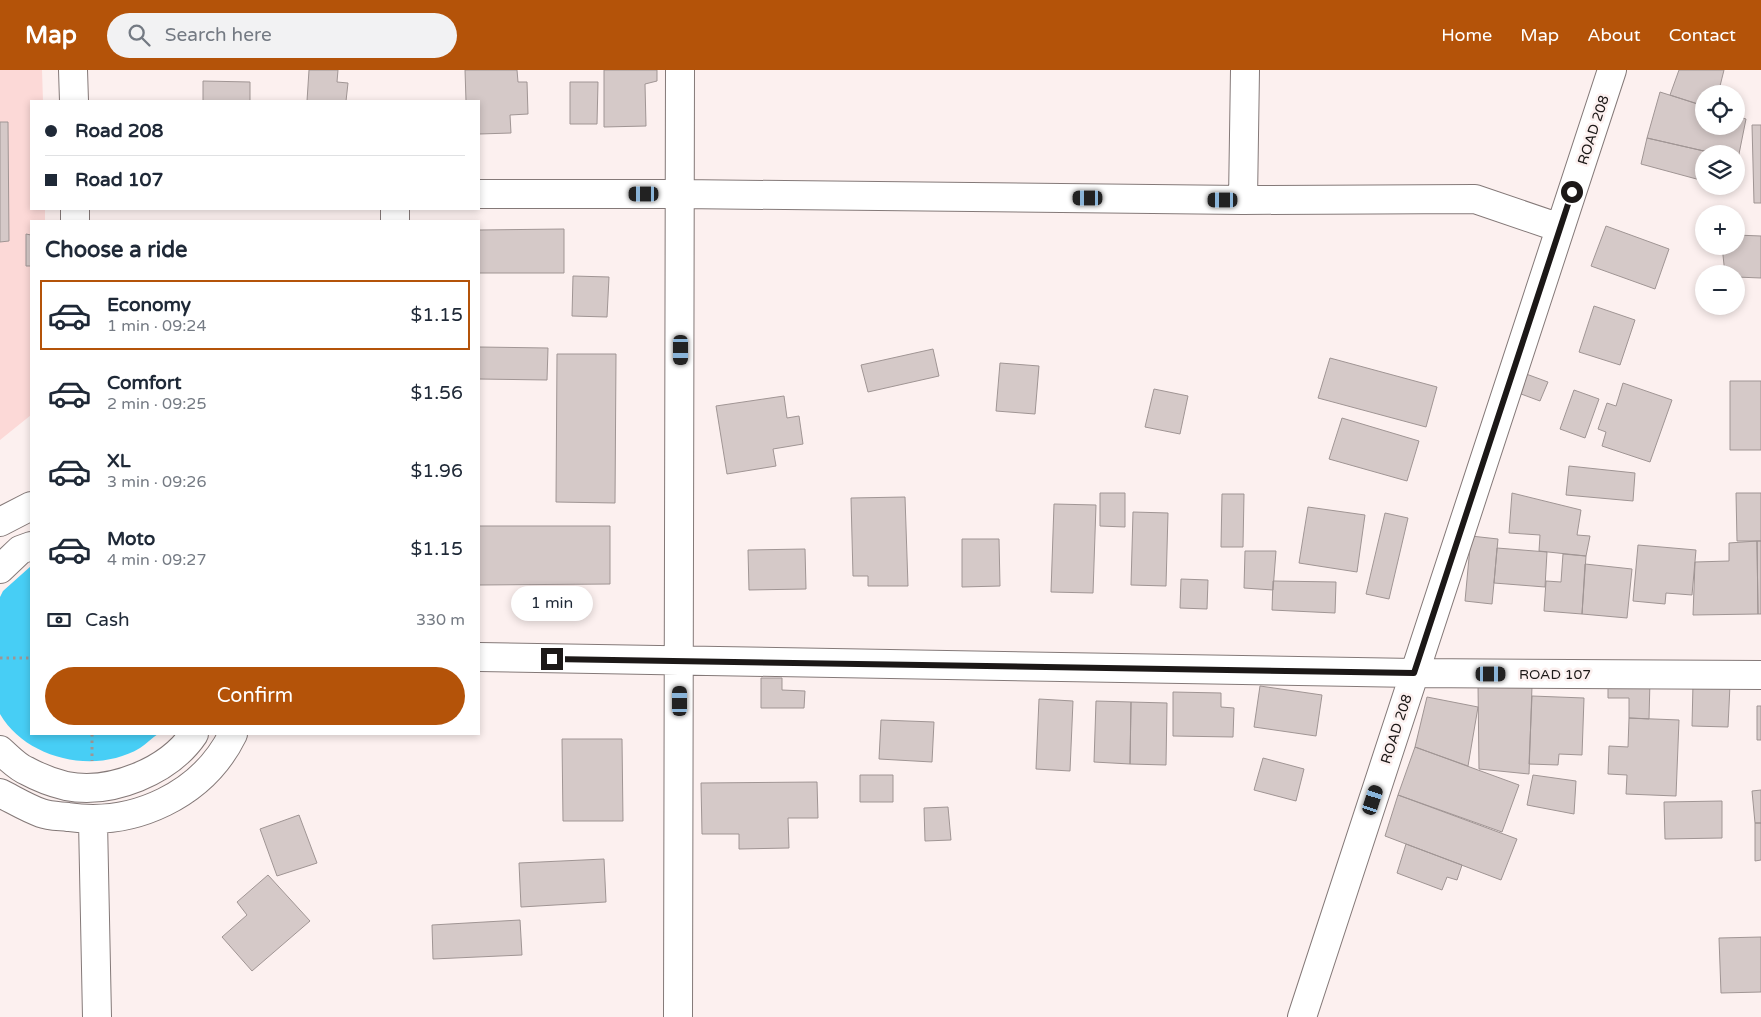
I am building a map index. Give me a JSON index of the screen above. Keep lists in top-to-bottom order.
{
  "streets": {
    "street": ["ROAD 208", "ROAD 107"]
  },
  "crossings": [
    ["ROAD 208", "ROAD 107"]
  ],
  "page": {
    "header": "Map",
    "search": "Search here",
    "nav": [
      "Home",
      "Map",
      "About",
      "Contact"
    ],
    "map_buttons": ["+", "−"],
    "banner": ["Road 208", "Road 107"],
    "heading": "Choose a ride",
    "list": [
      {
        "name": "Economy",
        "note": "1 min · 09:24",
        "value": "$1.15"
      },
      {
        "name": "Comfort",
        "note": "2 min · 09:25",
        "value": "$1.56"
      },
      {
        "name": "XL",
        "note": "3 min · 09:26",
        "value": "$1.96"
      },
      {
        "name": "Moto",
        "note": "4 min · 09:27",
        "value": "$1.15"
      }
    ],
    "bubble": "1 min",
    "pay": ["Cash", "330 m"],
    "buttons": "Confirm"
  }
}
